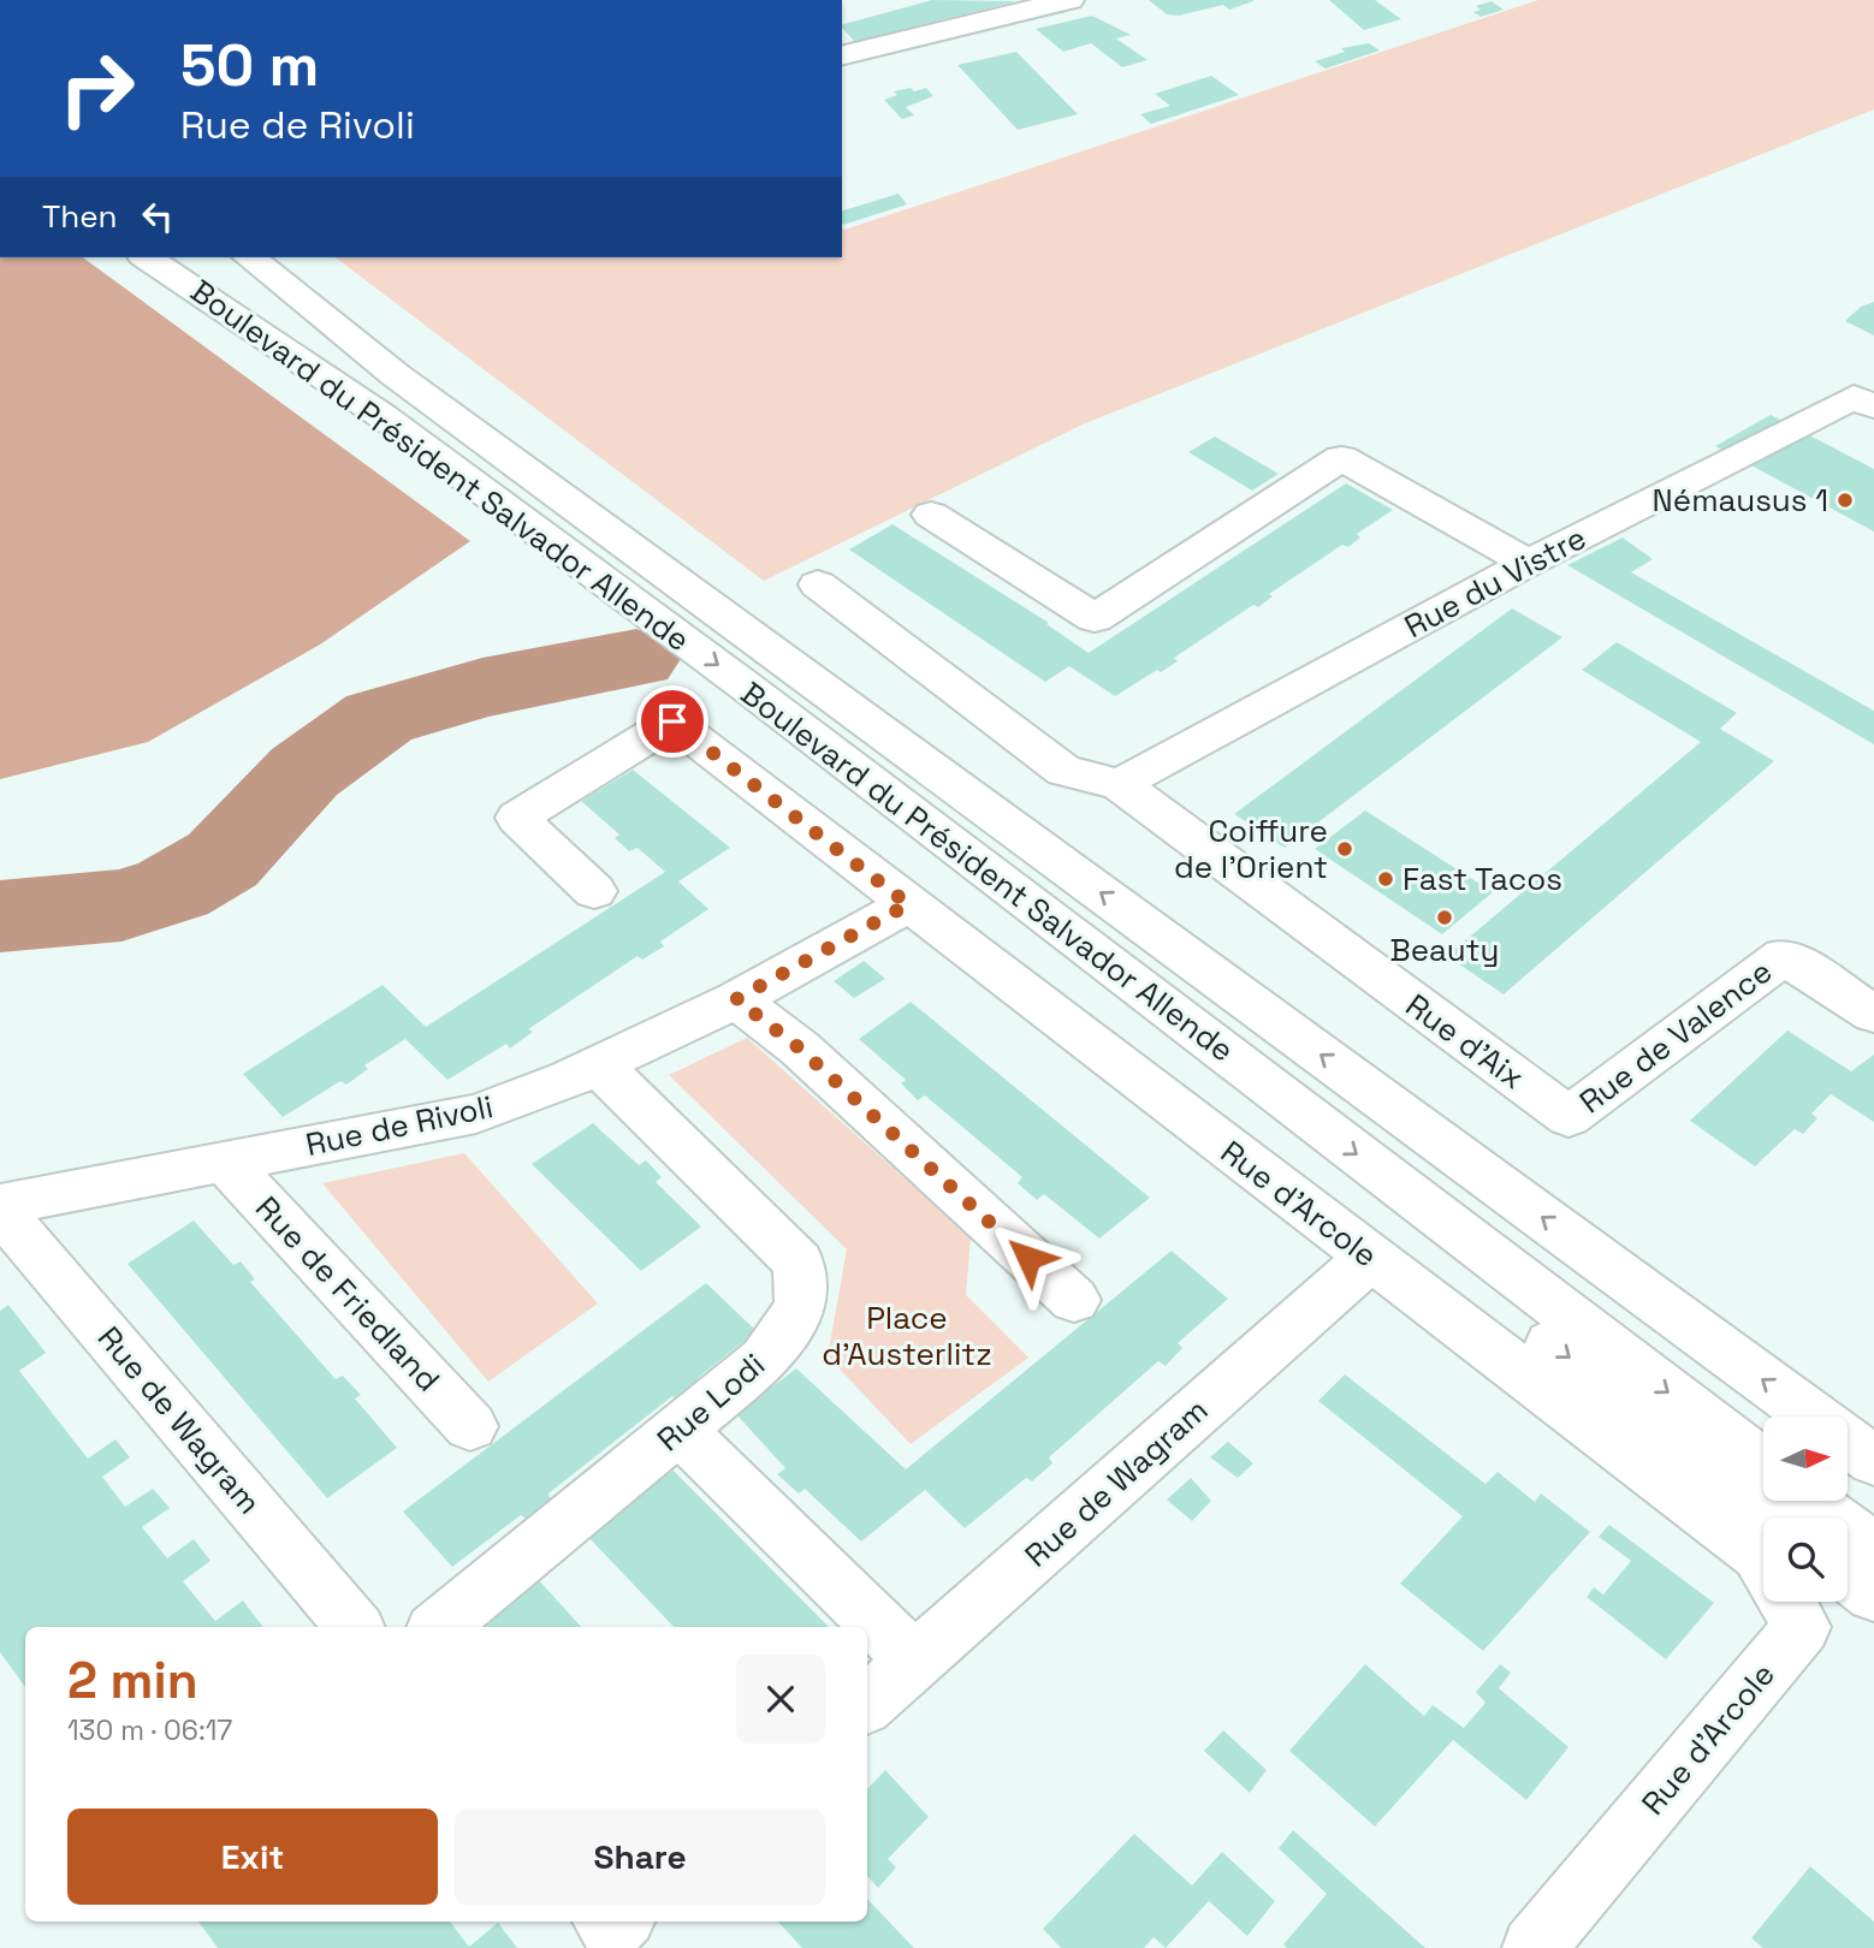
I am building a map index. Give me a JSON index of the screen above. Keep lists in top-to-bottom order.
{
  "streets": {
    "street": [
      "Boulevard du Président Salvador Allende",
      "Rue du Vistre",
      "Rue de Valence",
      "Rue d'Aix",
      "Rue de Rivoli",
      "Rue d'Arcole",
      "Rue de Friedland",
      "Rue Lodi",
      "Rue de Wagram"
    ]
  },
  "crossings": [
    ["Rue du Vistre", "Rue d'Aix"],
    ["Rue de Valence", "Rue d'Aix"],
    ["Rue de Rivoli", "Rue d'Arcole"],
    ["Rue de Rivoli", "Rue de Friedland"],
    ["Rue de Rivoli", "Rue Lodi"],
    ["Rue de Rivoli", "Rue de Wagram"],
    ["Rue d'Arcole", "Rue de Wagram"]
  ],
  "parks": ["Place d'Austerlitz"],
  "places": [
    "Némausus 1",
    "Coiffure de l'Orient",
    "Fast Tacos",
    "Beauty"
  ],
  "north": "right",
  "page": {
    "turn": ["50 m", "Rue de Rivoli"],
    "then": "Then",
    "heading": ["2 min", "130 m · 06:17"],
    "buttons": ["Exit", "Share"]
  }
}
